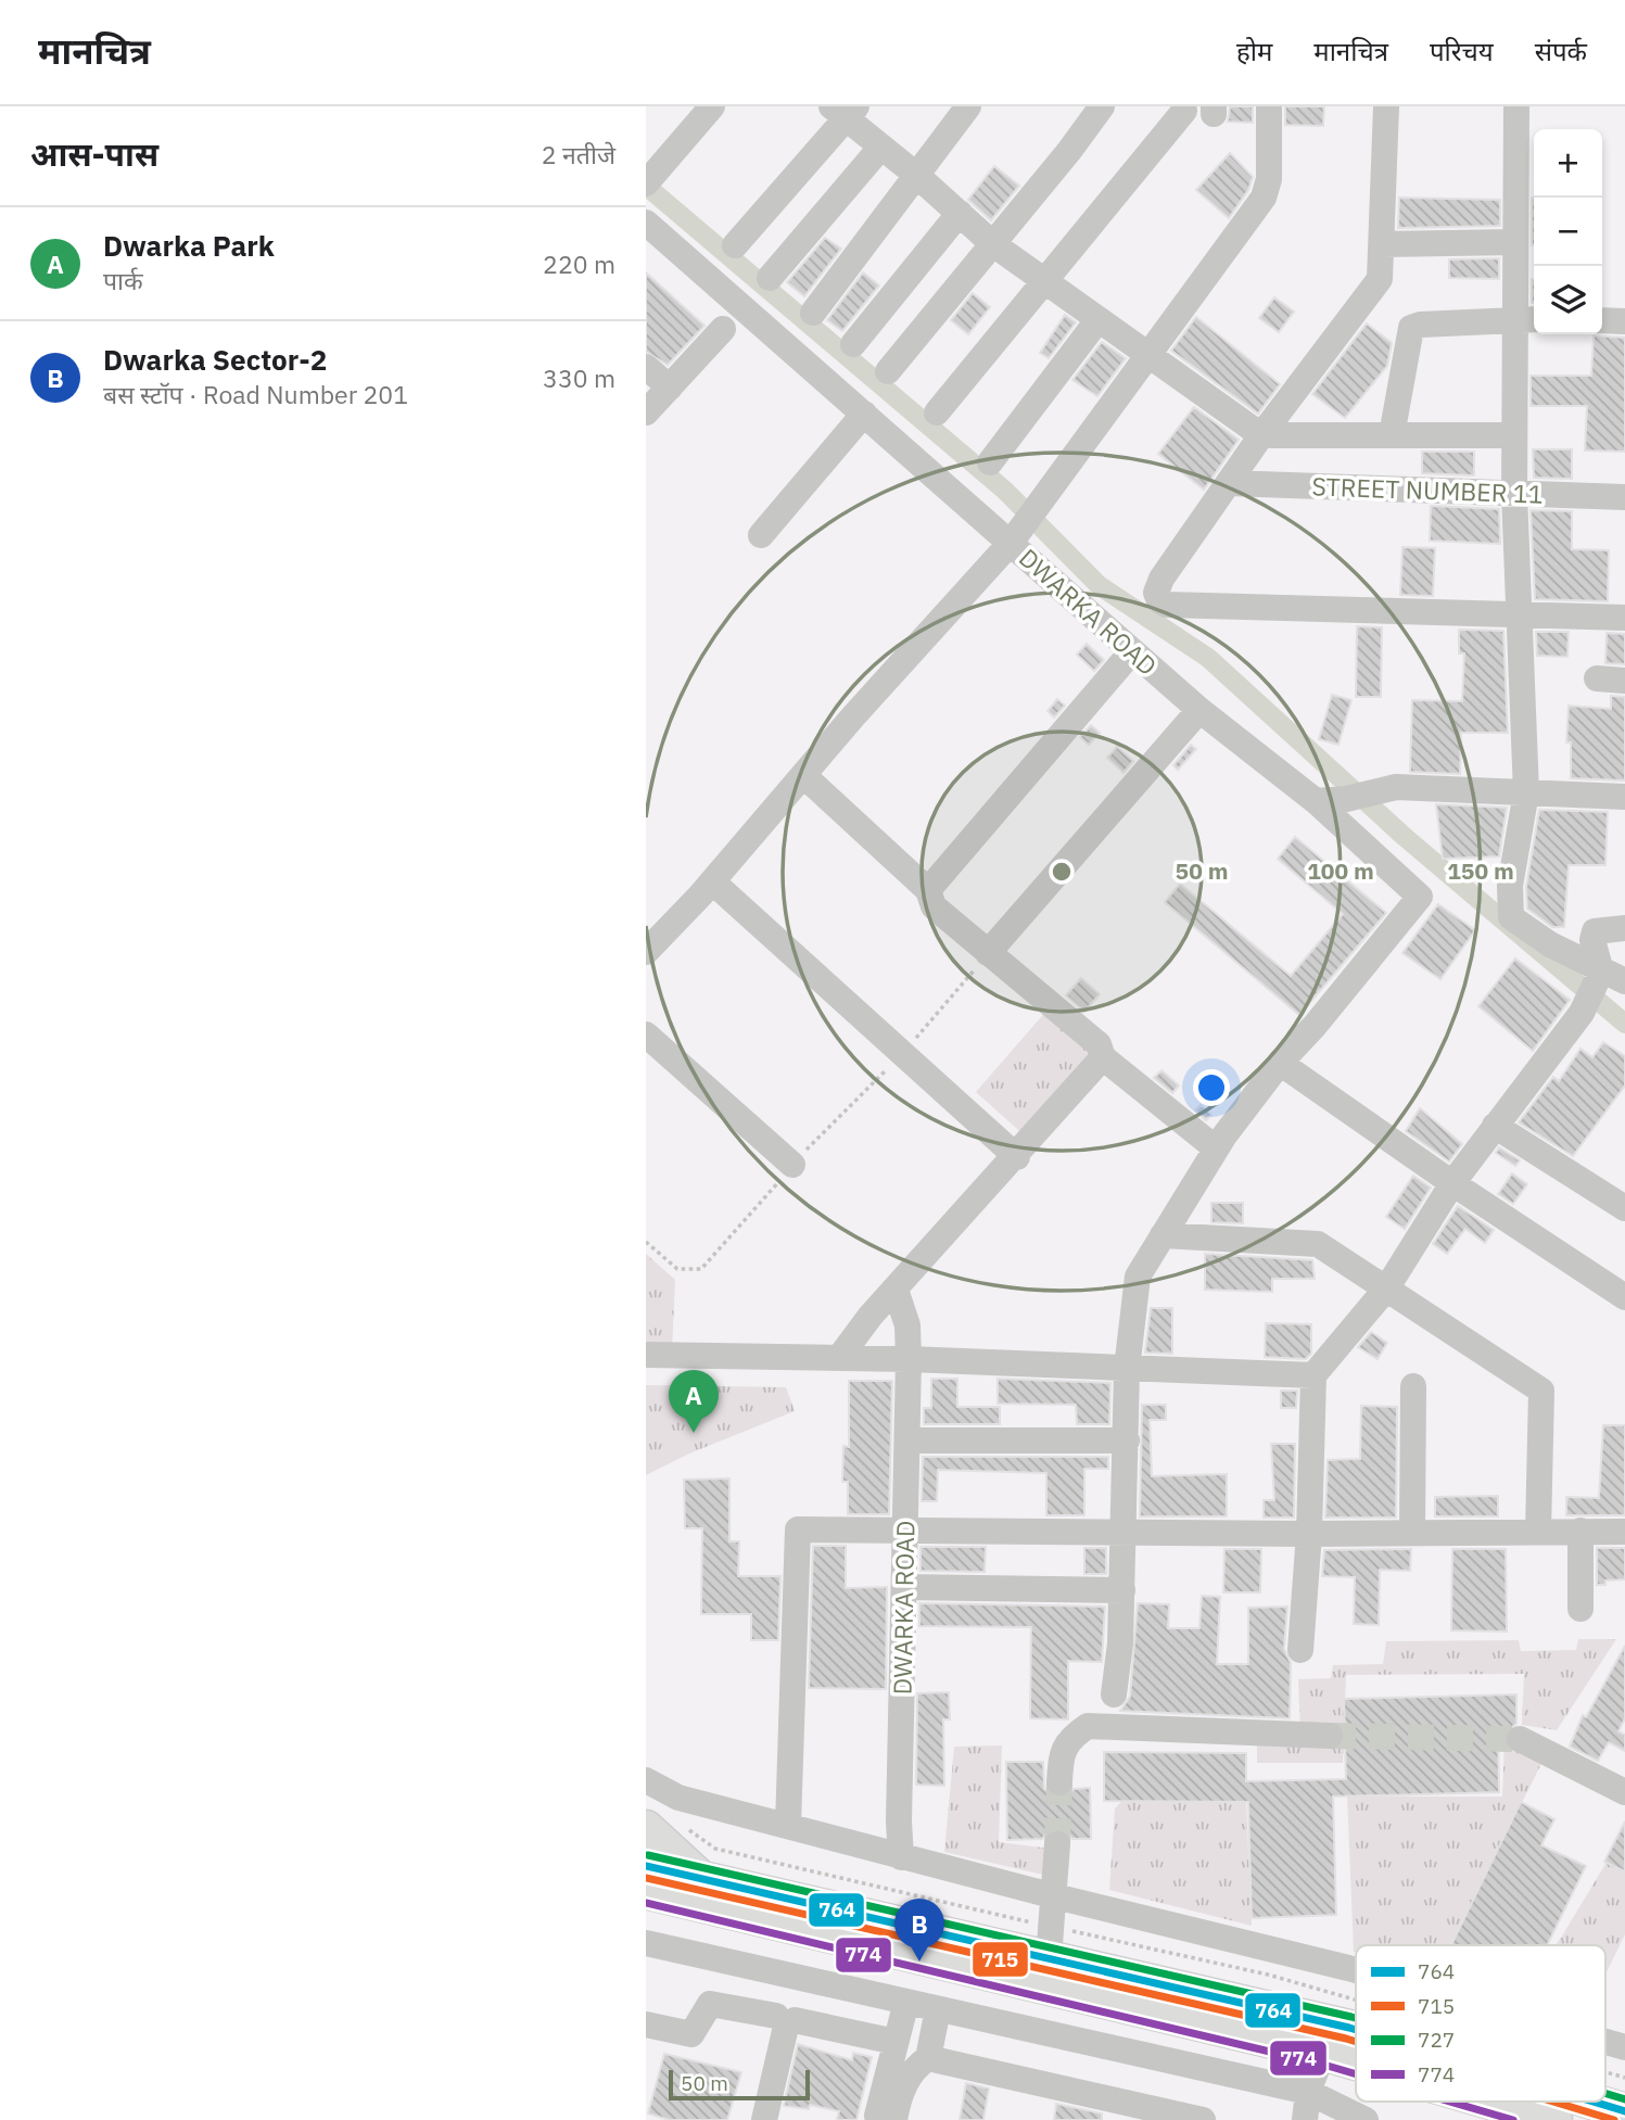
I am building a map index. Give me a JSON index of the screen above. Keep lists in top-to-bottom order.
{
  "streets": {
    "street": ["STREET NUMBER 11", "DWARKA ROAD"]
  },
  "lines": [
    "transit line 727",
    "transit line 764",
    "transit line 715",
    "transit line 774"
  ],
  "legend": [
    "764",
    "715",
    "727",
    "774"
  ],
  "scale_bar": "50 m",
  "page": {
    "header": "मानचित्र",
    "nav": [
      "होम",
      "मानचित्र",
      "परिचय",
      "संपर्क"
    ],
    "heading": ["आस-पास", "2 नतीजे"],
    "map_buttons": ["+", "−"],
    "list": [
      {
        "mark": "A",
        "name": "Dwarka Park",
        "note": "पार्क",
        "value": "220 m"
      },
      {
        "mark": "B",
        "name": "Dwarka Sector-2",
        "note": "बस स्टॉप · Road Number 201",
        "value": "330 m"
      }
    ],
    "pins": ["A", "B"],
    "scale": "50 m"
  },
  "rings": ["50 m", "100 m", "150 m"]
}
